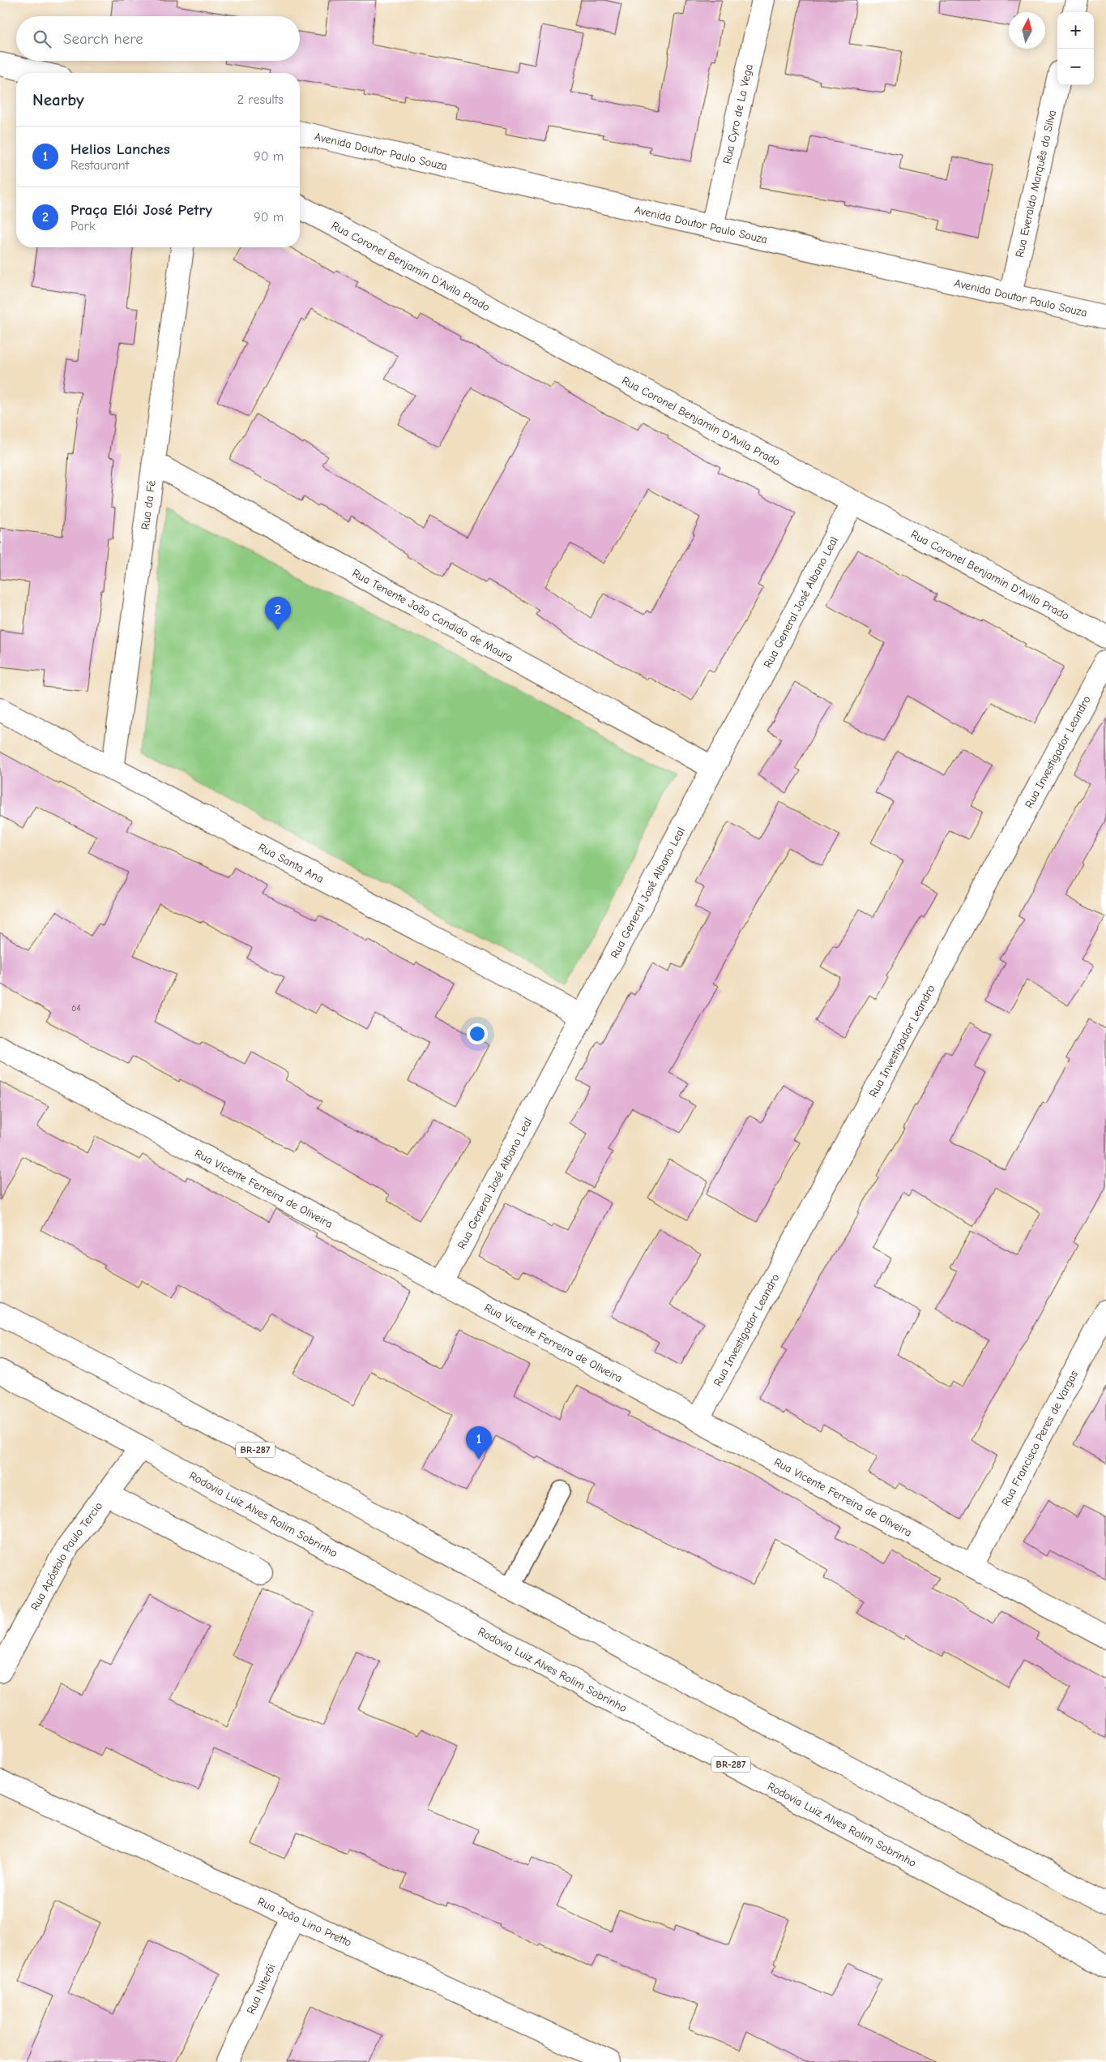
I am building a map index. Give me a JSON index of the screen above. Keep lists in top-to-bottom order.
{
  "streets": {
    "main road": [
      "Rua Cyro de La Vega",
      "Avenida Doutor Paulo Souza",
      "Rua Everaldo Marquês da Silva",
      "Rua Coronel Benjamin D'Avila Prado",
      "Rua da Fé",
      "Rua General José Albano Leal",
      "Rua Tenente João Candido de Moura",
      "Rua Investigador Leandro",
      "Rua Santa Ana",
      "Rua Vicente Ferreira de Oliveira",
      "Rua Francisco Peres de Vargas",
      "BR-287",
      "Rodovia Luiz Alves Rolim Sobrinho",
      "Rua Apóstolo Paulo Tercio",
      "Rua João Lino Pretto",
      "Rua Niterói"
    ]
  },
  "crossings": [
    ["Rua Cyro de La Vega", "Avenida Doutor Paulo Souza"],
    ["Avenida Doutor Paulo Souza", "Rua Everaldo Marquês da Silva"],
    ["Rua Coronel Benjamin D'Avila Prado", "Rua General José Albano Leal"],
    ["Rua da Fé", "Rua Tenente João Candido de Moura"],
    ["Rua da Fé", "Rua Santa Ana"],
    ["Rua General José Albano Leal", "Rua Tenente João Candido de Moura"],
    ["Rua General José Albano Leal", "Rua Santa Ana"],
    ["Rua General José Albano Leal", "Rua Vicente Ferreira de Oliveira"],
    ["Rua Investigador Leandro", "Rua Vicente Ferreira de Oliveira"],
    ["Rua Vicente Ferreira de Oliveira", "Rua Francisco Peres de Vargas"],
    ["Rodovia Luiz Alves Rolim Sobrinho", "Rua Apóstolo Paulo Tercio"],
    ["Rua João Lino Pretto", "Rua Niterói"]
  ],
  "house_numbers": ["64"],
  "north": "top",
  "page": {
    "map_buttons": ["+", "−"],
    "search": "Search here",
    "heading": ["Nearby", "2 results"],
    "list": [
      {
        "mark": "1",
        "name": "Helios Lanches",
        "note": "Restaurant",
        "value": "90 m"
      },
      {
        "mark": "2",
        "name": "Praça Elói José Petry",
        "note": "Park",
        "value": "90 m"
      }
    ],
    "pins": ["2", "1"]
  }
}
